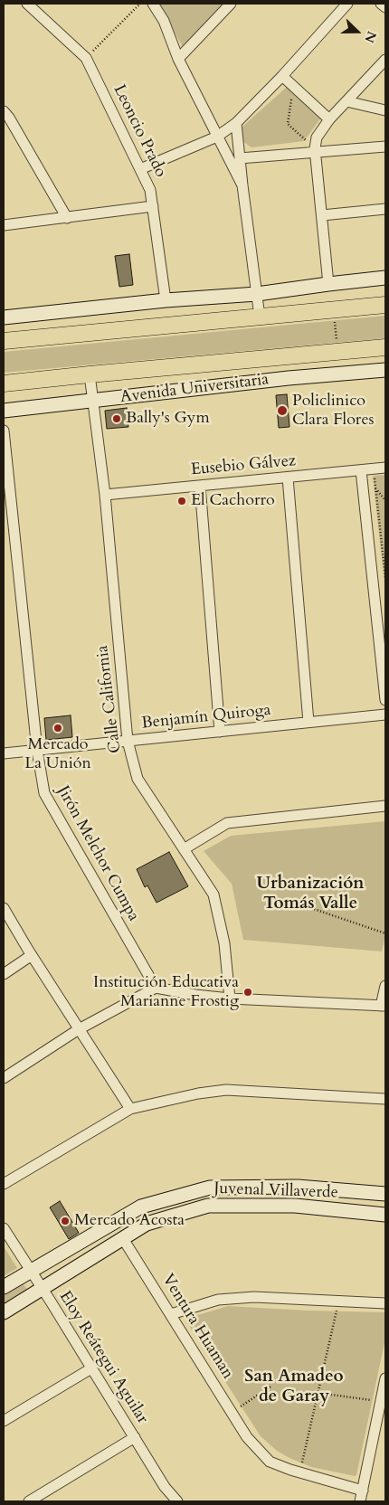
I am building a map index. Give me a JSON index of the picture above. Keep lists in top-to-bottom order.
{
  "streets": {
    "main road": ["Avenida Universitaria"],
    "street": [
      "Leoncio Prado",
      "Eusebio Gálvez",
      "Calle California",
      "Benjamín Quiroga",
      "Jirón Melchor Cumpa",
      "Juvenal Villaverde",
      "Ventura Huaman",
      "Eloy Reátegui Aguilar"
    ]
  },
  "crossings": [
    ["Avenida Universitaria", "Calle California"],
    ["Eusebio Gálvez", "Calle California"],
    ["Calle California", "Benjamín Quiroga"],
    ["Benjamín Quiroga", "Jirón Melchor Cumpa"],
    ["Juvenal Villaverde", "Ventura Huaman"],
    ["Juvenal Villaverde", "Eloy Reátegui Aguilar"]
  ],
  "districts": ["Urbanización Tomás Valle", "San Amadeo de Garay"],
  "places": [
    "Policlinico Clara Flores",
    "Bally's Gym",
    "El Cachorro",
    "Mercado La Unión",
    "Institución Educativa Marianne Frostig",
    "Mercado Acosta"
  ],
  "north": "right"
}
